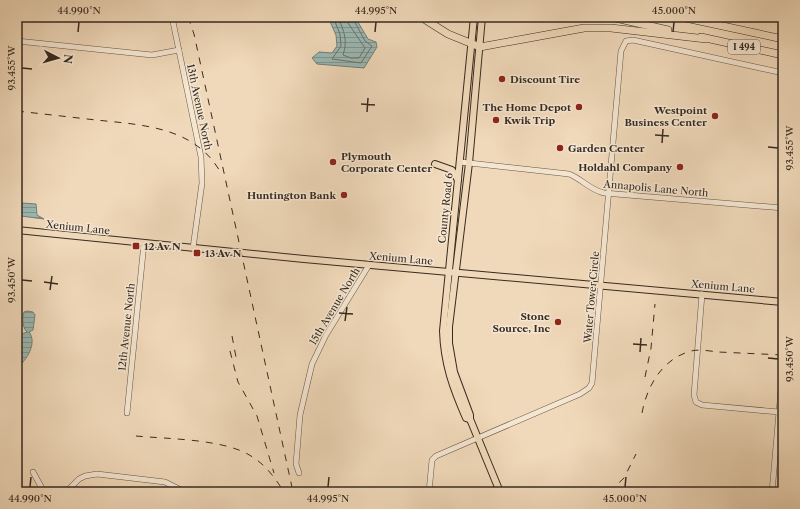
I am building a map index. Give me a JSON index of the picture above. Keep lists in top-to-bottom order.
{
  "streets": {
    "highway": ["I 494"],
    "main road": ["County Road 6", "Xenium Lane"],
    "street": [
      "13th Avenue North",
      "Annapolis Lane North",
      "Water Tower Circle",
      "15th Avenue North",
      "12th Avenue North"
    ]
  },
  "crossings": [
    ["13th Avenue North", "Xenium Lane"],
    ["Annapolis Lane North", "County Road 6"],
    ["Annapolis Lane North", "Water Tower Circle"],
    ["County Road 6", "Xenium Lane"],
    ["County Road 6", "Water Tower Circle"],
    ["Xenium Lane", "Water Tower Circle"],
    ["Xenium Lane", "15th Avenue North"],
    ["Xenium Lane", "12th Avenue North"]
  ],
  "places": {
    "other": [
      "Discount Tire",
      "The Home Depot",
      "Westpoint Business Center",
      "Kwik Trip",
      "Garden Center",
      "Plymouth Corporate Center",
      "Holdahl Company",
      "Huntington Bank",
      "Stone Source, Inc"
    ],
    "transit": ["12 Av N", "13 Av N"]
  },
  "north": "right",
  "coordinates": [
    "44.990°N",
    "44.995°N",
    "45.000°N",
    "93.455°W",
    "93.450°W"
  ]
}
